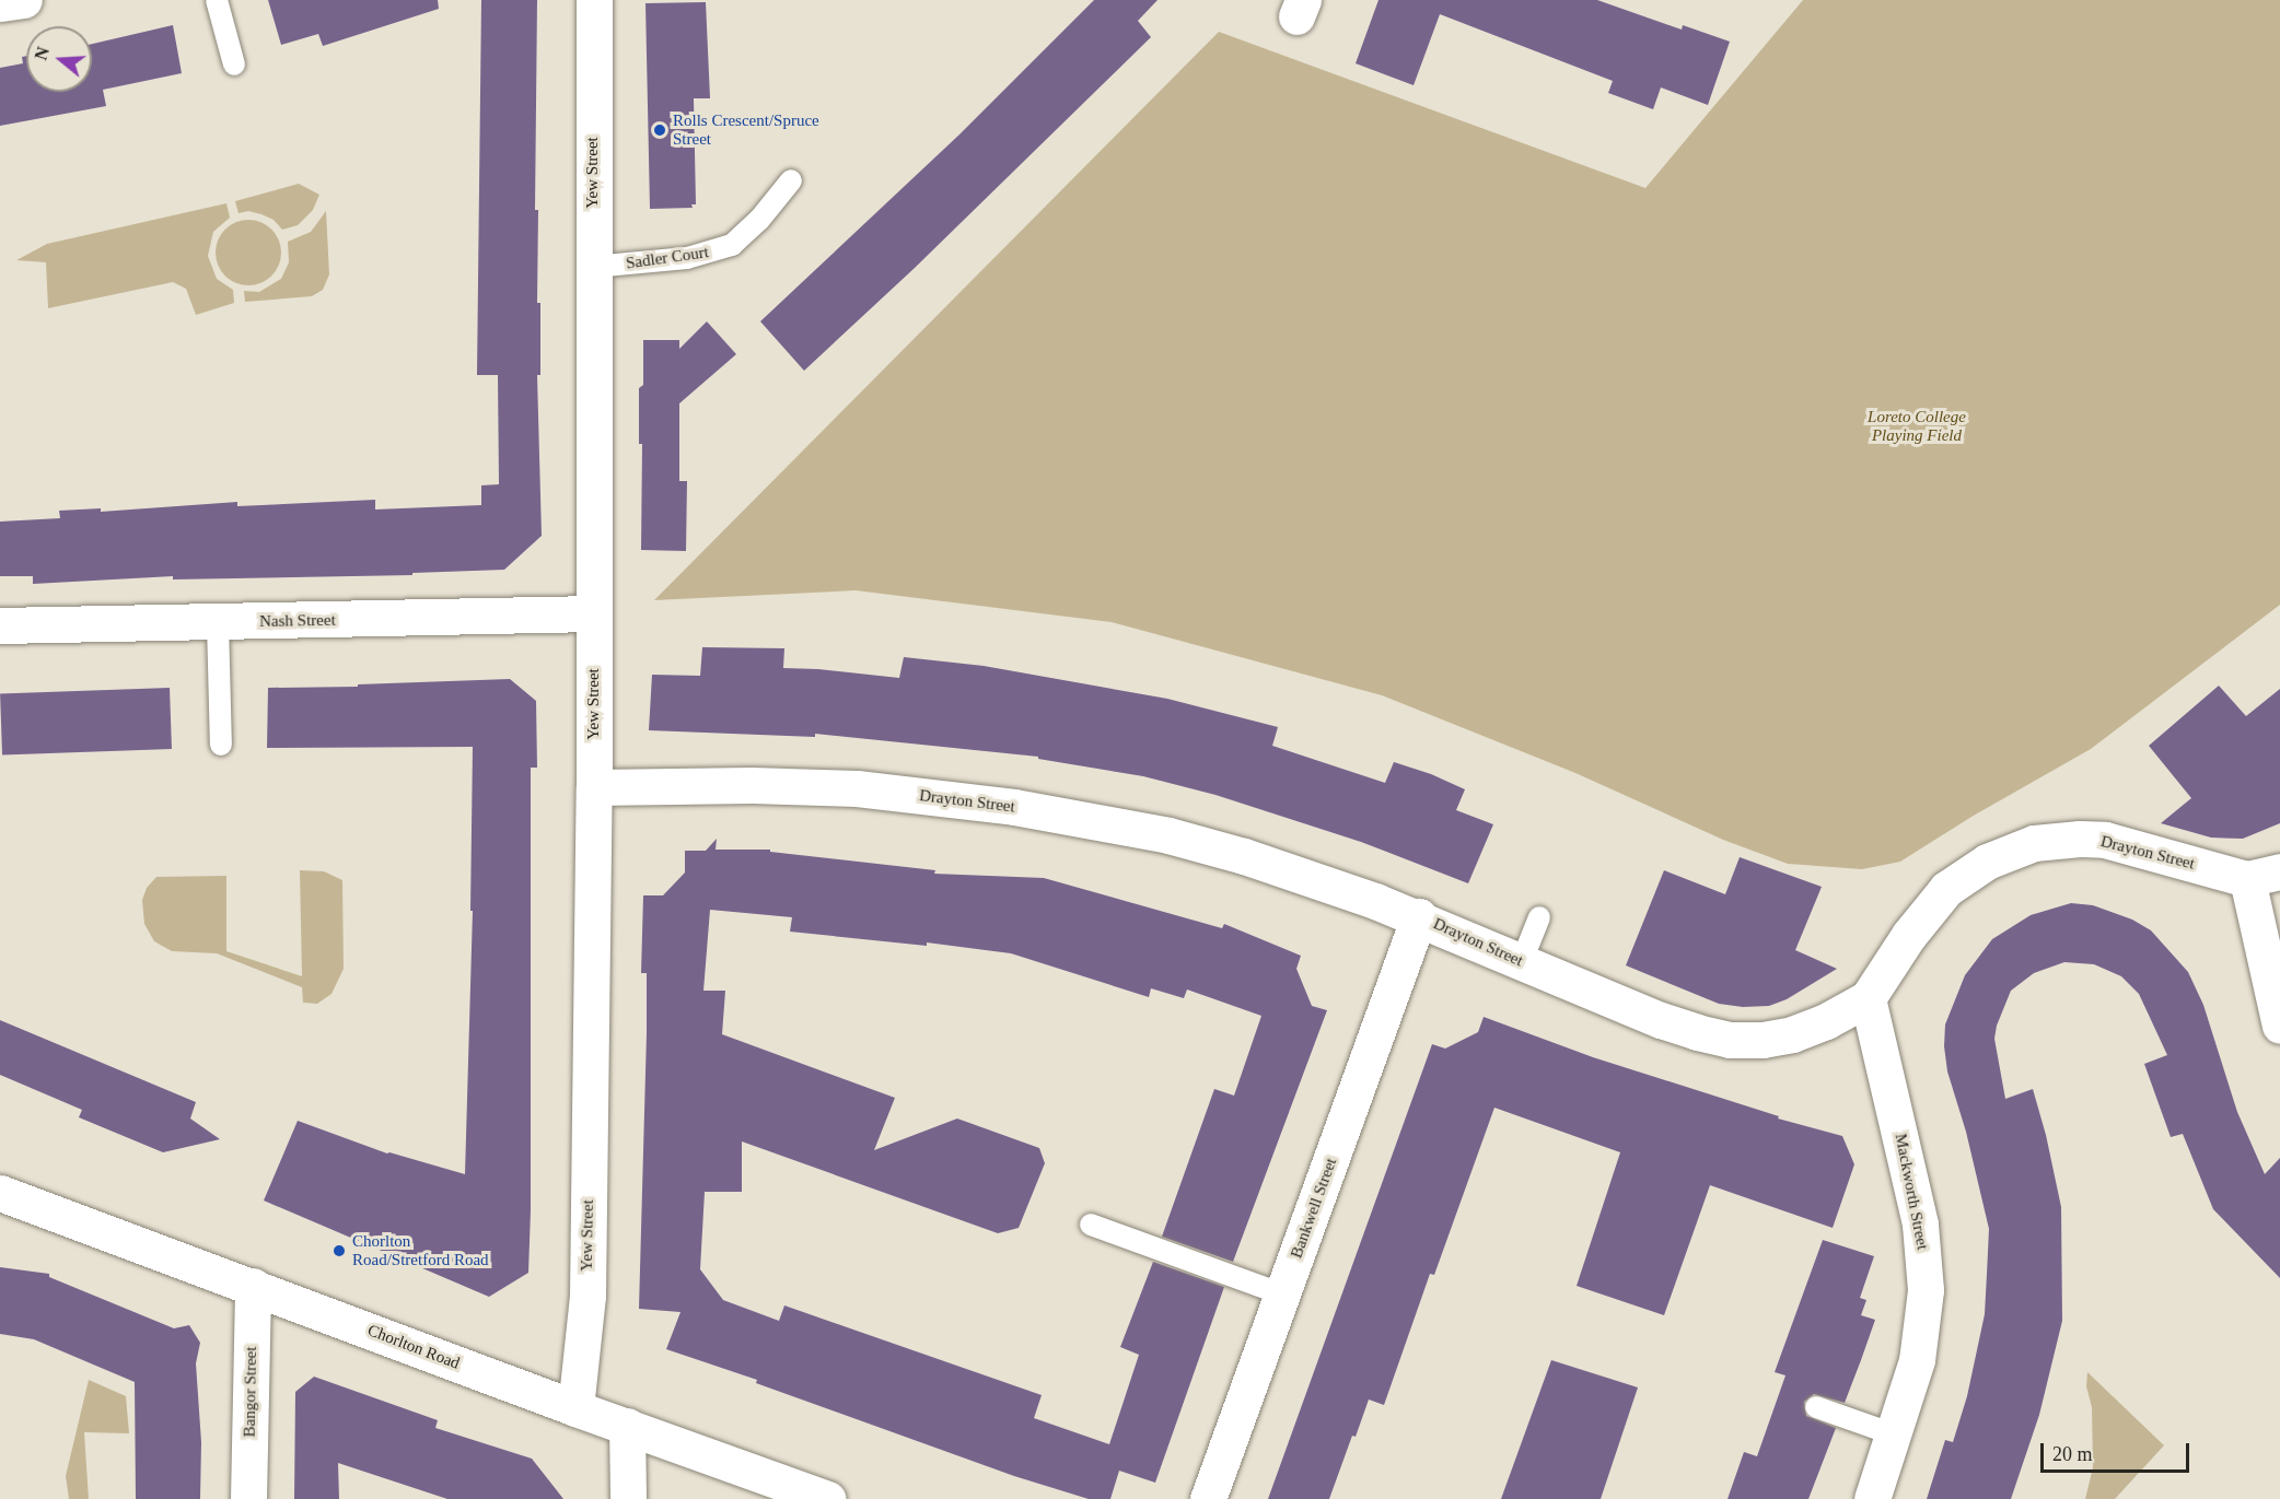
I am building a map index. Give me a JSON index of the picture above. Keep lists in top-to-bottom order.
{
  "streets": {
    "street": [
      "Yew Street",
      "Nash Street",
      "Drayton Street",
      "Mackworth Street",
      "Bankwell Street",
      "Chorlton Road",
      "Bangor Street"
    ],
    "lane": ["Sadler Court"]
  },
  "crossings": [
    ["Yew Street", "Sadler Court"],
    ["Yew Street", "Nash Street"],
    ["Yew Street", "Drayton Street"],
    ["Yew Street", "Chorlton Road"],
    ["Drayton Street", "Mackworth Street"],
    ["Drayton Street", "Bankwell Street"],
    ["Chorlton Road", "Bangor Street"]
  ],
  "parks": ["Loreto College Playing Field"],
  "places": ["Rolls Crescent/Spruce Street", "Chorlton Road/Stretford Road"],
  "scale_bar": "20 m",
  "north": "left"
}
